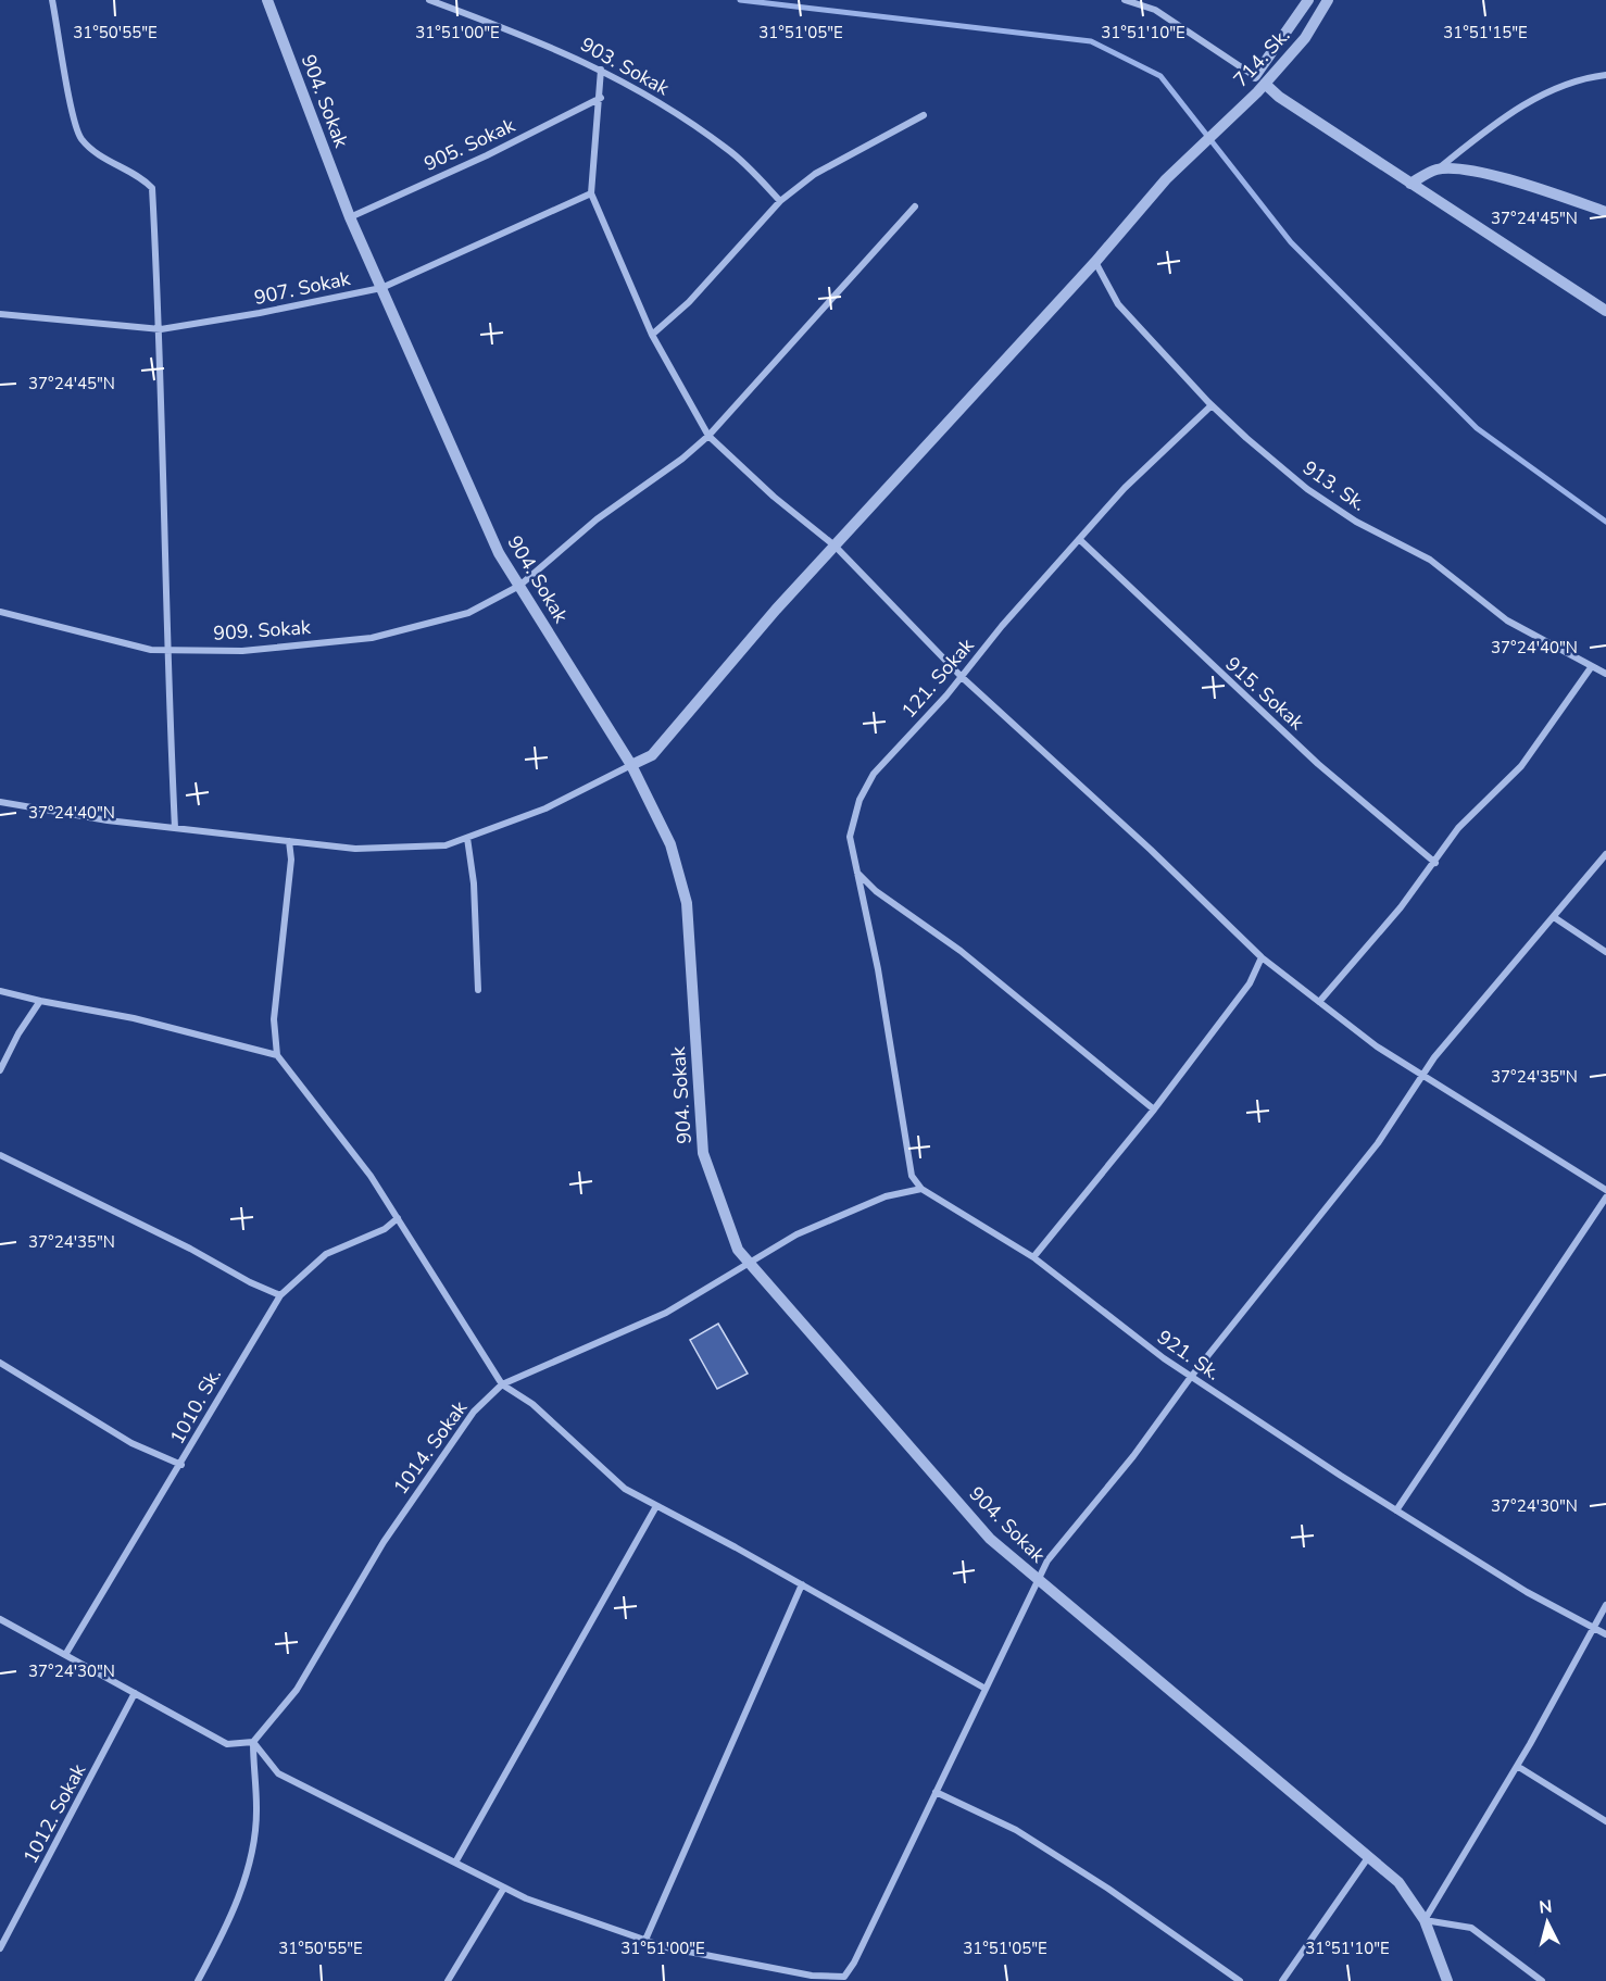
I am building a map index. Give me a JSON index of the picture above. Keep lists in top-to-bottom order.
{
  "streets": {
    "street": [
      "714. Sk.",
      "903. Sokak",
      "904. Sokak",
      "905. Sokak",
      "907. Sokak",
      "913. Sk.",
      "909. Sokak",
      "121. Sokak",
      "915. Sokak",
      "921. Sk.",
      "1010. Sk.",
      "1014. Sokak",
      "1012. Sokak"
    ]
  },
  "crossings": [
    ["714. Sk.", "904. Sokak"],
    ["714. Sk.", "913. Sk."],
    ["904. Sokak", "905. Sokak"],
    ["904. Sokak", "907. Sokak"],
    ["904. Sokak", "909. Sokak"],
    ["904. Sokak", "1014. Sokak"],
    ["913. Sk.", "121. Sokak"],
    ["121. Sokak", "915. Sokak"],
    ["121. Sokak", "921. Sk."]
  ],
  "north": "top",
  "coordinates": [
    "31°50'55\"E",
    "31°51'00\"E",
    "31°51'05\"E",
    "31°51'10\"E",
    "31°51'15\"E",
    "37°24'45\"N",
    "37°24'40\"N",
    "37°24'35\"N",
    "37°24'30\"N"
  ]
}
